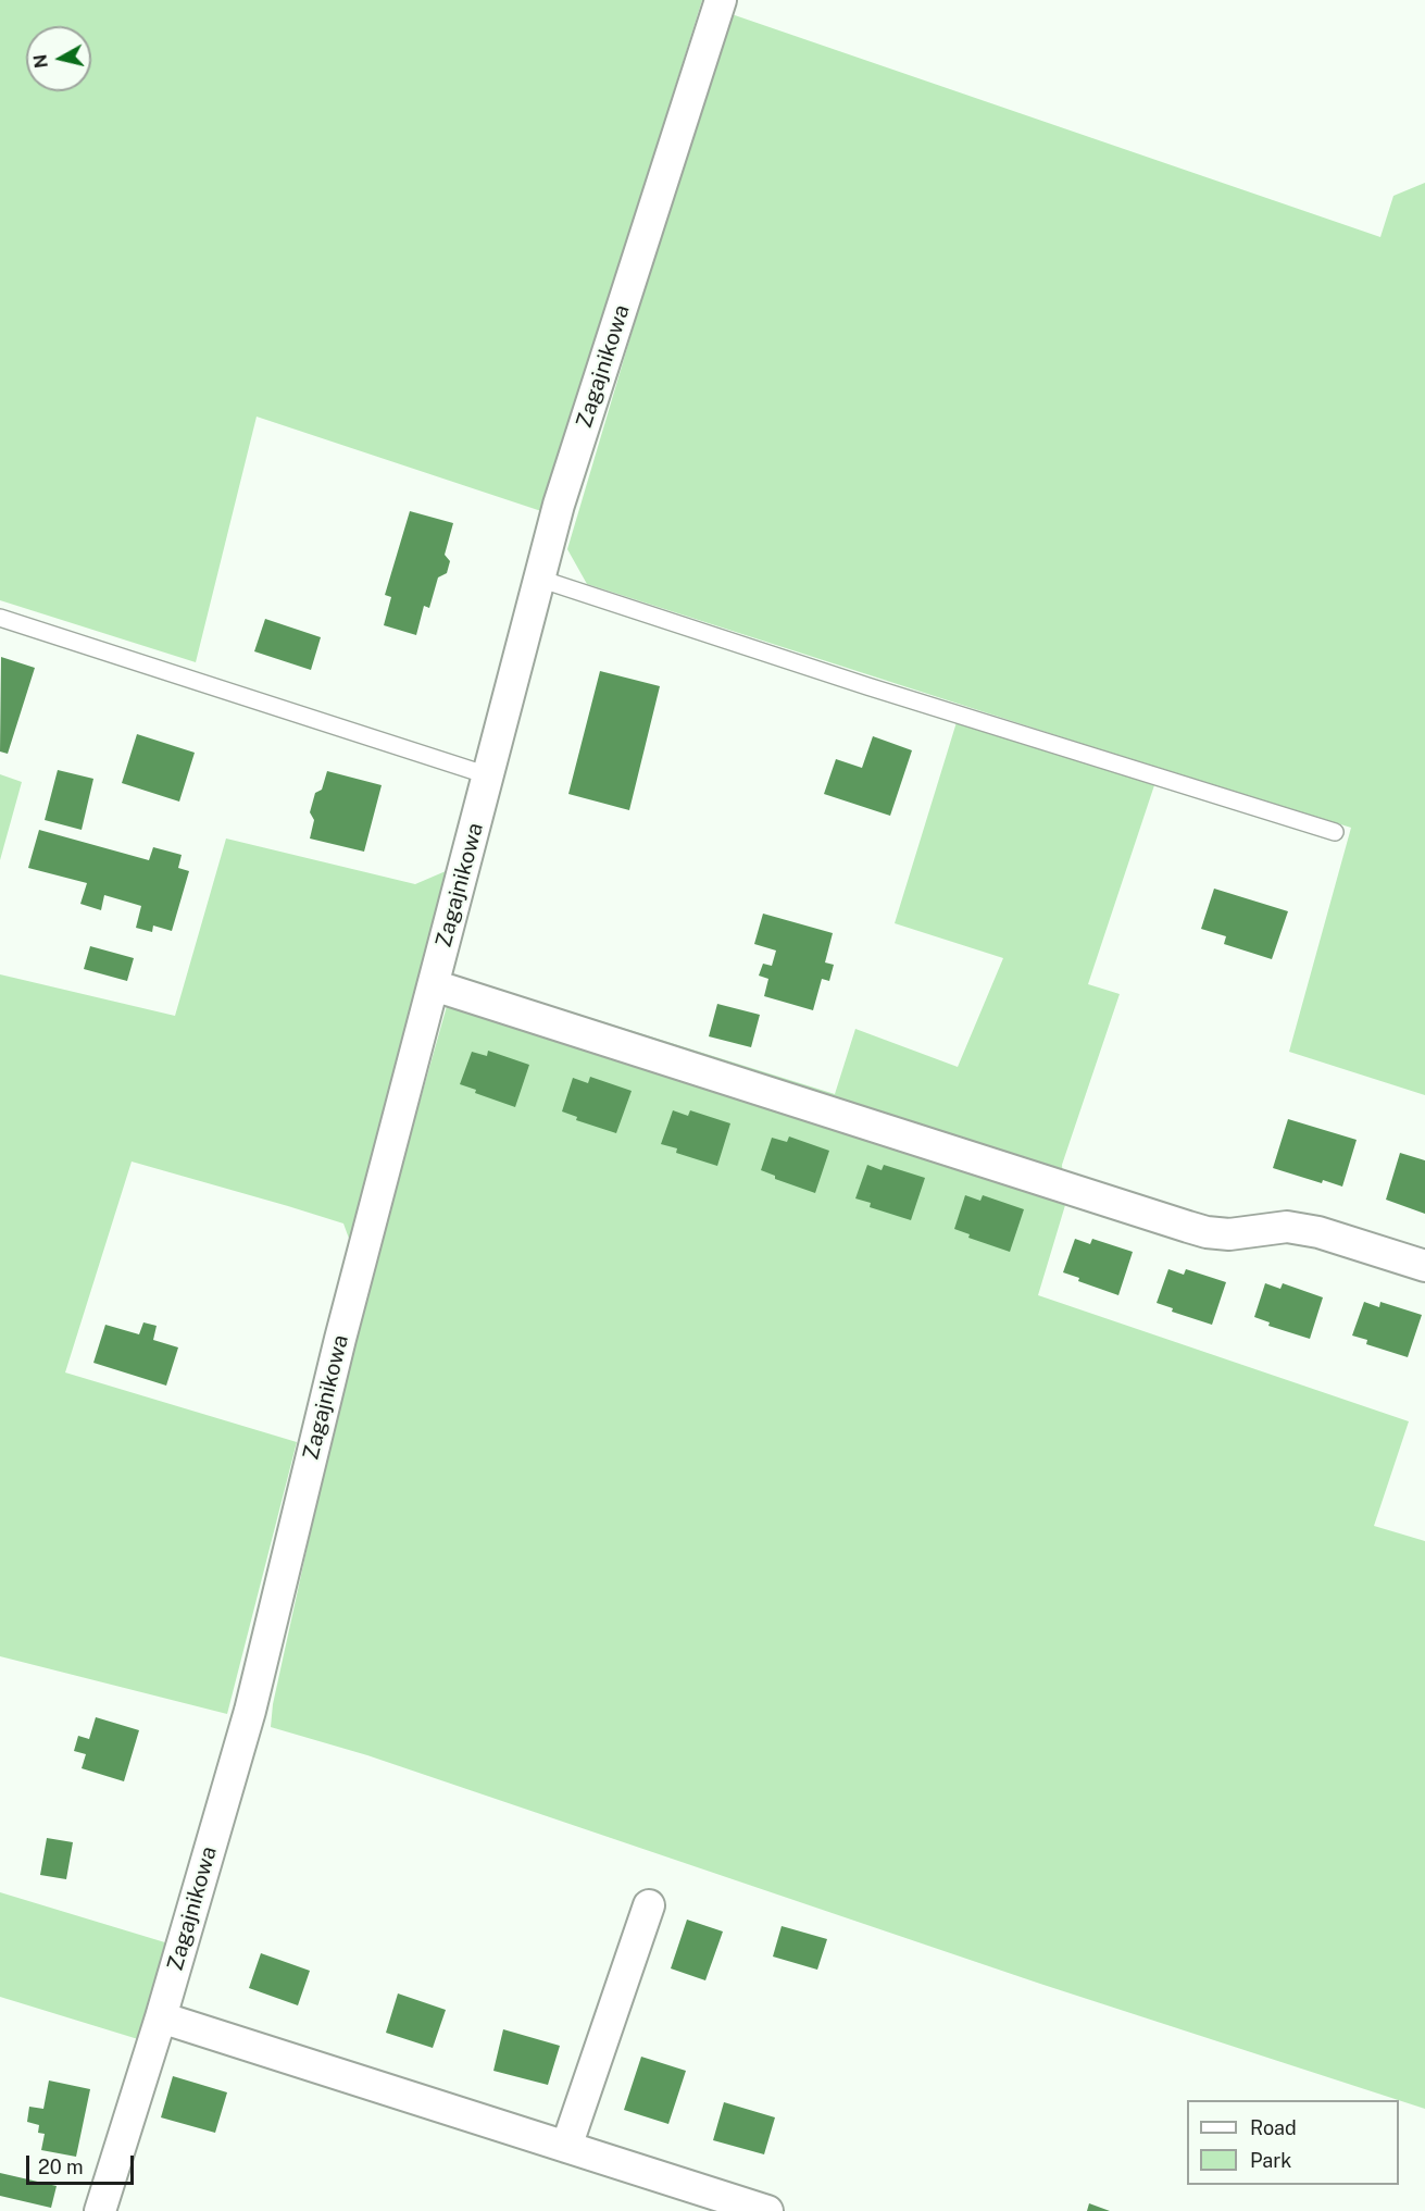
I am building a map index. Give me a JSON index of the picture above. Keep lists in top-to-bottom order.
{
  "streets": {
    "street": ["Zagajnikowa"]
  },
  "legend": ["Road", "Park"],
  "scale_bar": "20 m",
  "north": "left"
}
